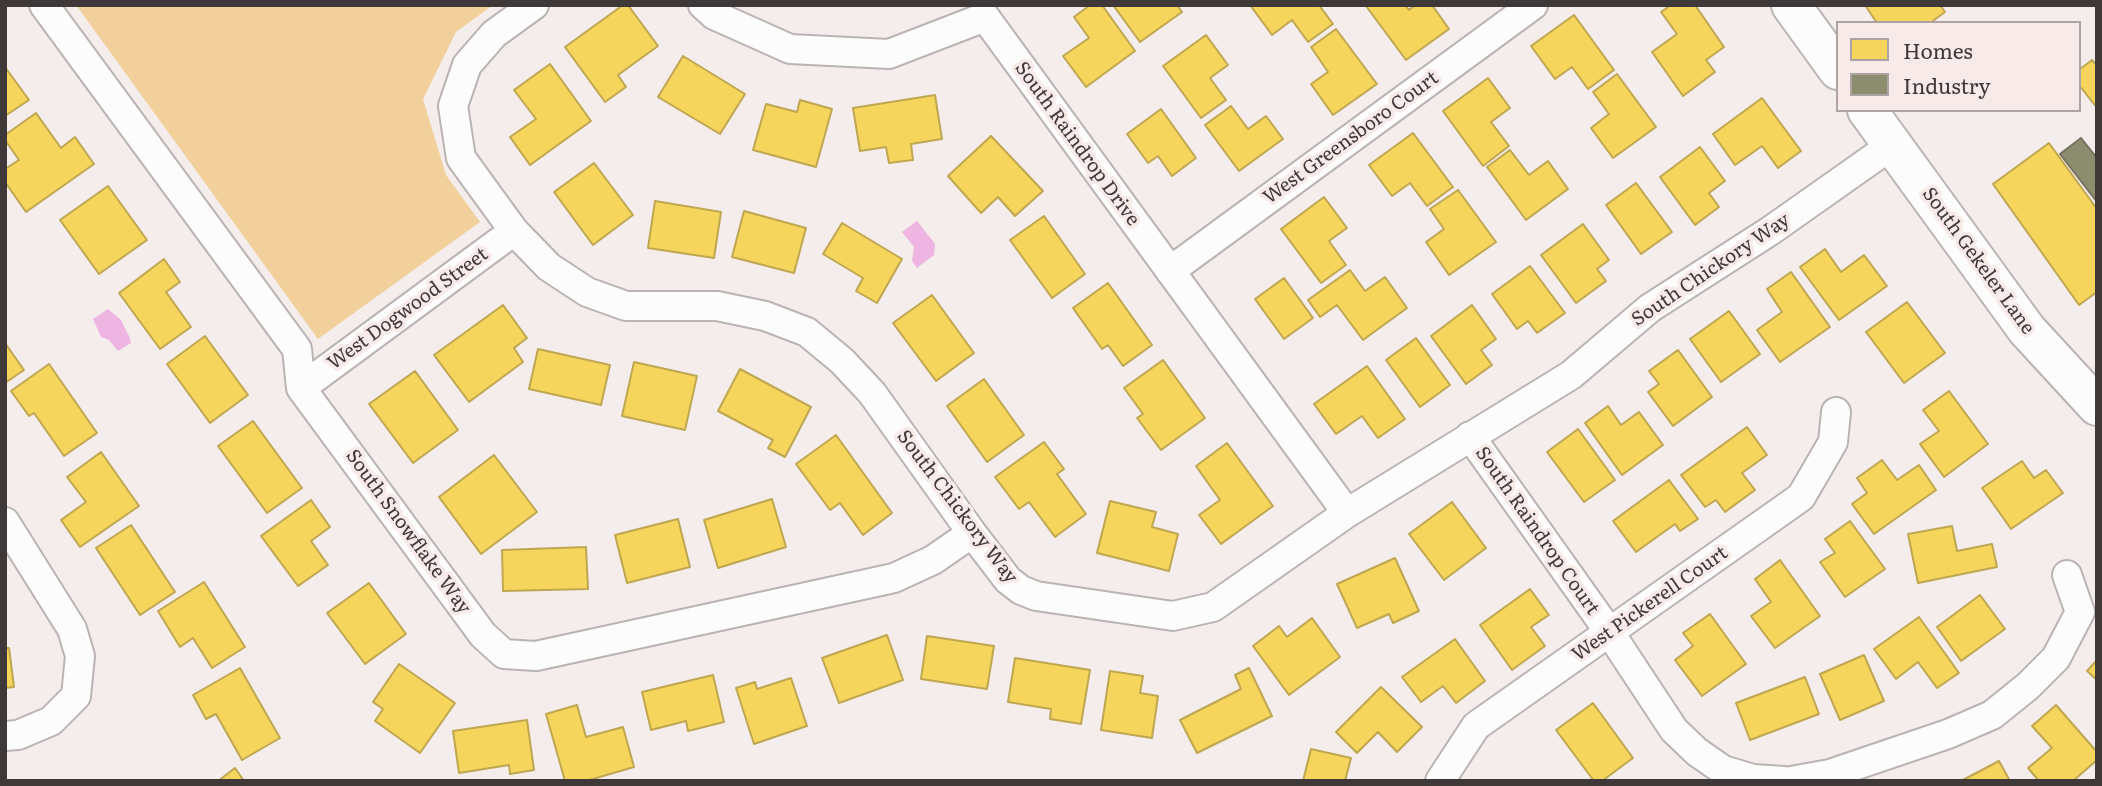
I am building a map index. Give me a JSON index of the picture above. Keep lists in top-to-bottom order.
{
  "streets": {
    "street": [
      "West Greensboro Court",
      "South Raindrop Drive",
      "South Gekeler Lane",
      "South Chickory Way",
      "West Dogwood Street",
      "South Raindrop Court",
      "South Snowflake Way",
      "West Pickerell Court"
    ]
  },
  "crossings": [
    ["West Greensboro Court", "South Raindrop Drive"],
    ["South Raindrop Drive", "South Chickory Way"],
    ["South Gekeler Lane", "South Chickory Way"],
    ["South Chickory Way", "West Dogwood Street"],
    ["South Chickory Way", "South Raindrop Court"],
    ["South Chickory Way", "South Snowflake Way"],
    ["West Dogwood Street", "South Snowflake Way"],
    ["South Raindrop Court", "West Pickerell Court"]
  ],
  "legend": ["Homes", "Industry"]
}
